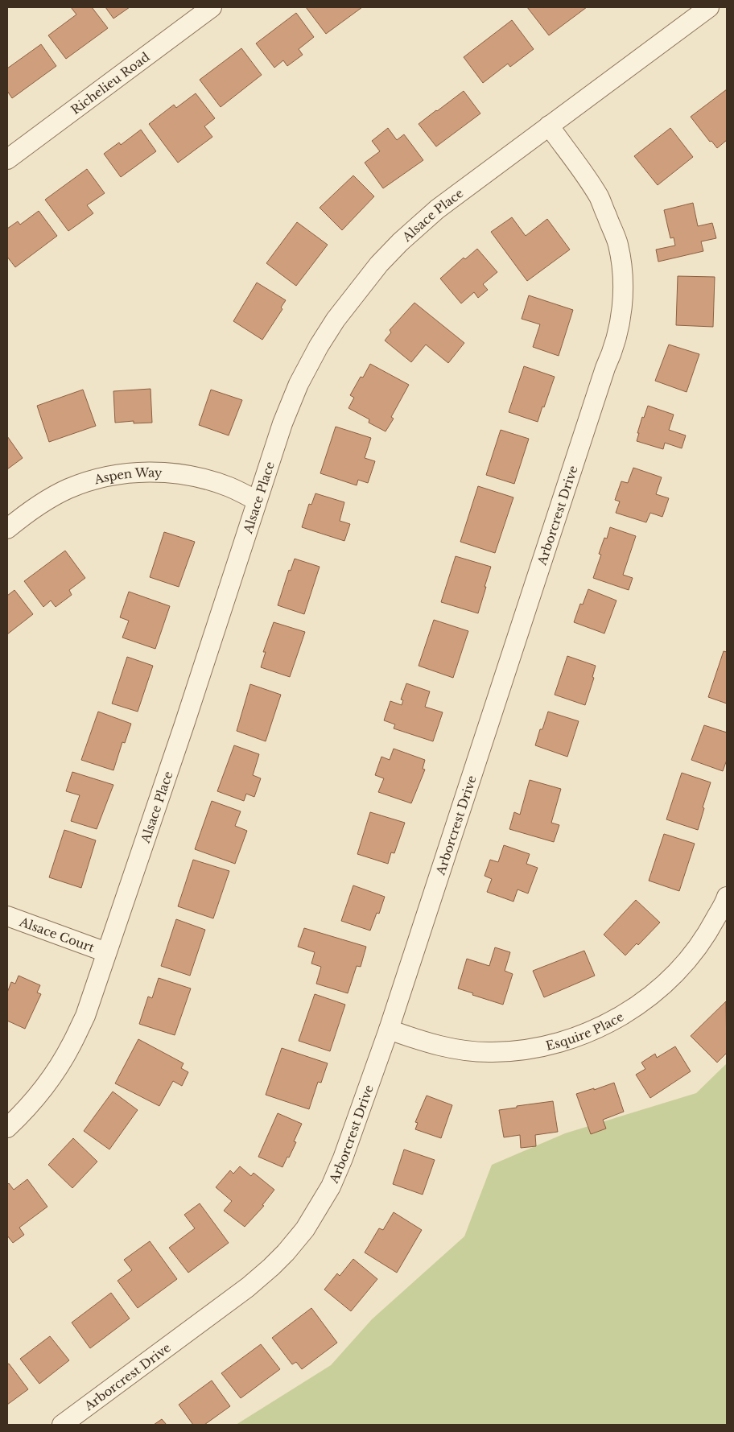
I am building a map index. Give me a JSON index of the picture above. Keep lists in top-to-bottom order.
{
  "streets": {
    "street": [
      "Richelieu Road",
      "Alsace Place",
      "Aspen Way",
      "Arborcrest Drive",
      "Alsace Court",
      "Esquire Place"
    ]
  },
  "crossings": [
    ["Alsace Place", "Aspen Way"],
    ["Alsace Place", "Arborcrest Drive"],
    ["Alsace Place", "Alsace Court"],
    ["Arborcrest Drive", "Esquire Place"]
  ]
}
